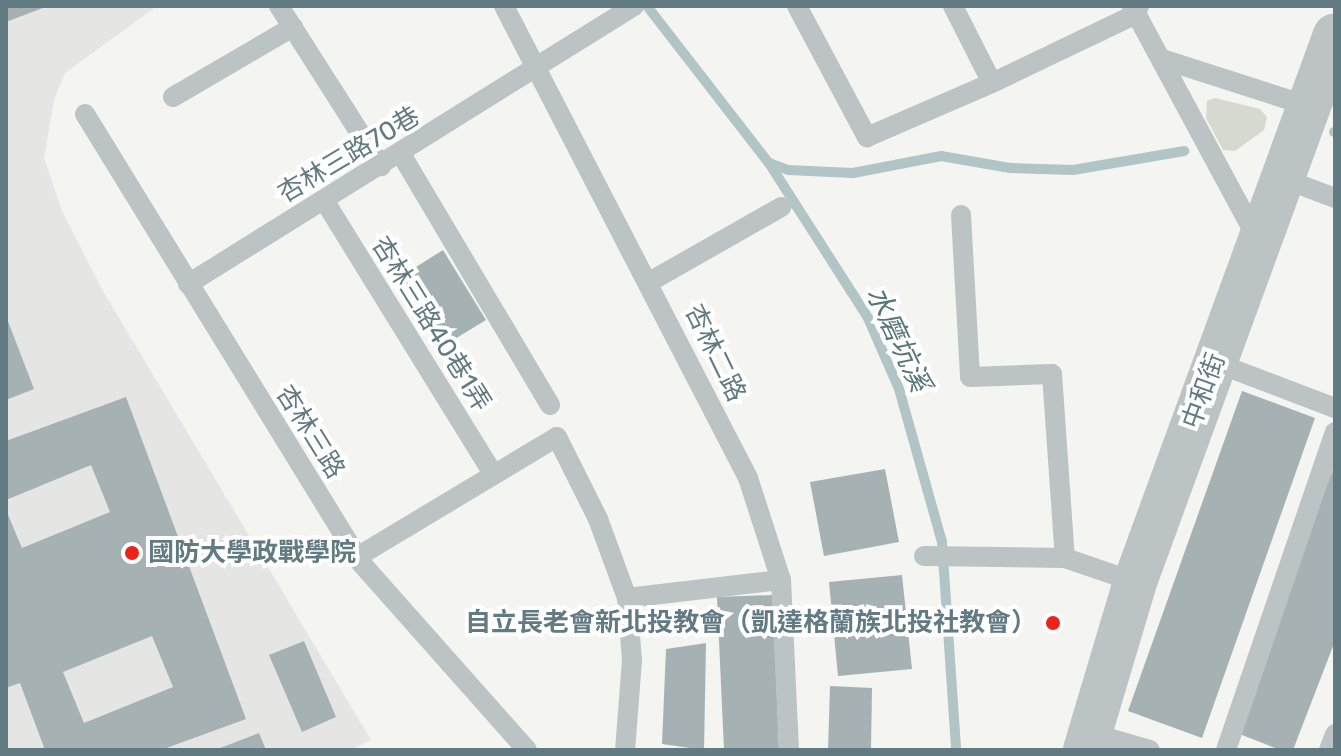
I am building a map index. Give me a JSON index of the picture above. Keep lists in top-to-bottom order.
{
  "streets": {
    "street": ["中和街"],
    "lane": [
      "杏林三路70巷",
      "杏林三路40巷1弄",
      "杏林二路",
      "杏林三路"
    ]
  },
  "crossings": [
    ["杏林三路70巷", "杏林三路40巷1弄"],
    ["杏林三路70巷", "杏林二路"],
    ["杏林三路70巷", "杏林三路"]
  ],
  "water": ["水磨坑溪"],
  "places": ["國防大學政戰學院", "自立長老會新北投教會（凱達格蘭族北投社教會）"]
}
